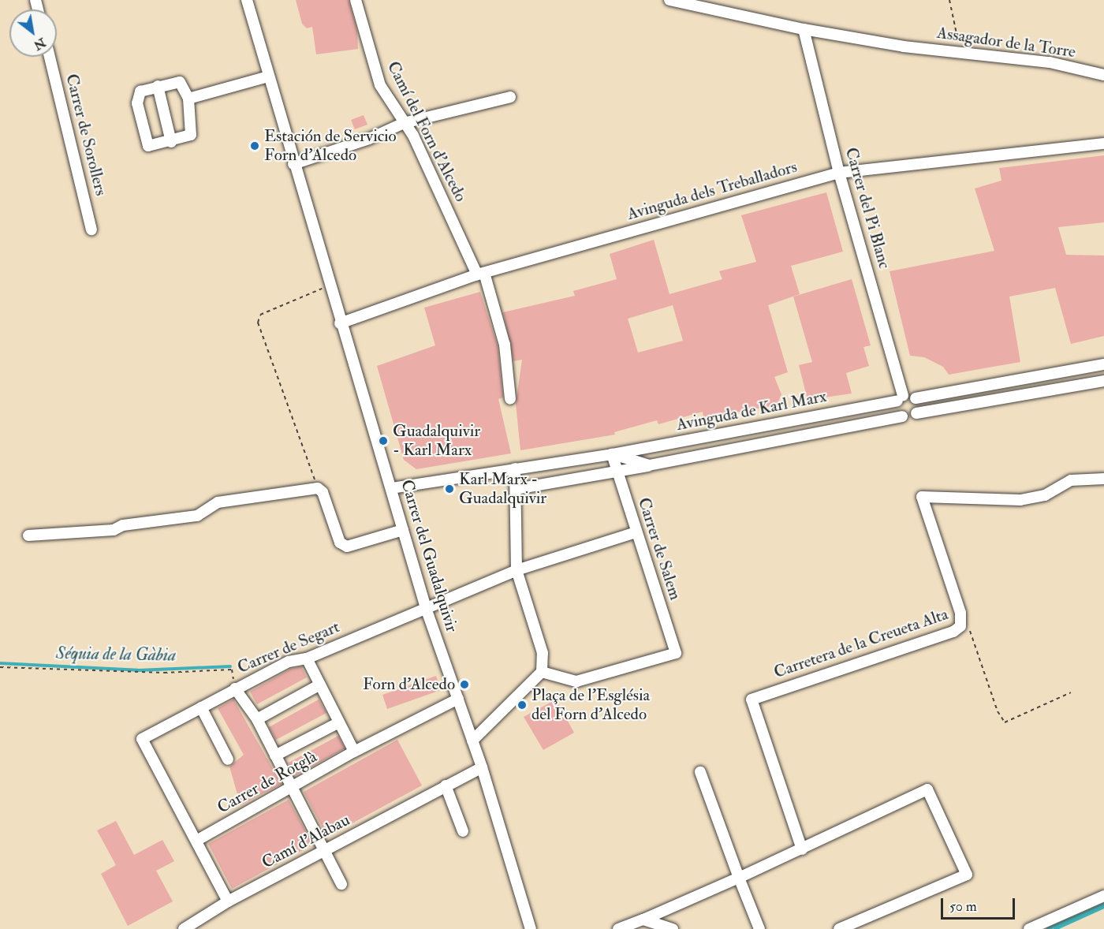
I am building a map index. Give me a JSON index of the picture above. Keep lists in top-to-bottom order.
{
  "streets": {
    "street": [
      "Assagador de la Torre",
      "Camí del Forn d'Alcedo",
      "Carrer de Sorollers",
      "Avinguda dels Treballadors",
      "Carrer del Pi Blanc",
      "Avinguda de Karl Marx",
      "Carrer de Salem",
      "Carrer del Guadalquivir",
      "Carretera de la Creueta Alta",
      "Carrer de Segart",
      "Carrer de Rotglà",
      "Camí d'Alabau"
    ]
  },
  "crossings": [
    ["Assagador de la Torre", "Carrer del Pi Blanc"],
    ["Camí del Forn d'Alcedo", "Avinguda dels Treballadors"],
    ["Avinguda dels Treballadors", "Carrer del Pi Blanc"],
    ["Avinguda dels Treballadors", "Carrer del Guadalquivir"],
    ["Carrer del Pi Blanc", "Avinguda de Karl Marx"],
    ["Avinguda de Karl Marx", "Carrer de Salem"],
    ["Avinguda de Karl Marx", "Carrer del Guadalquivir"],
    ["Carrer de Salem", "Carrer de Segart"],
    ["Carrer del Guadalquivir", "Carrer de Segart"],
    ["Carrer del Guadalquivir", "Carrer de Rotglà"],
    ["Carrer del Guadalquivir", "Camí d'Alabau"],
    ["Carrer de Segart", "Carrer de Rotglà"]
  ],
  "water": ["Séquia de la Gàbia"],
  "places": [
    "Estación de Servicio Forn d'Alcedo",
    "Guadalquivir - Karl Marx",
    "Karl Marx - Guadalquivir",
    "Forn d'Alcedo",
    "Plaça de l'Església del Forn d'Alcedo"
  ],
  "scale_bar": "50 m",
  "north": "bottom right"
}
